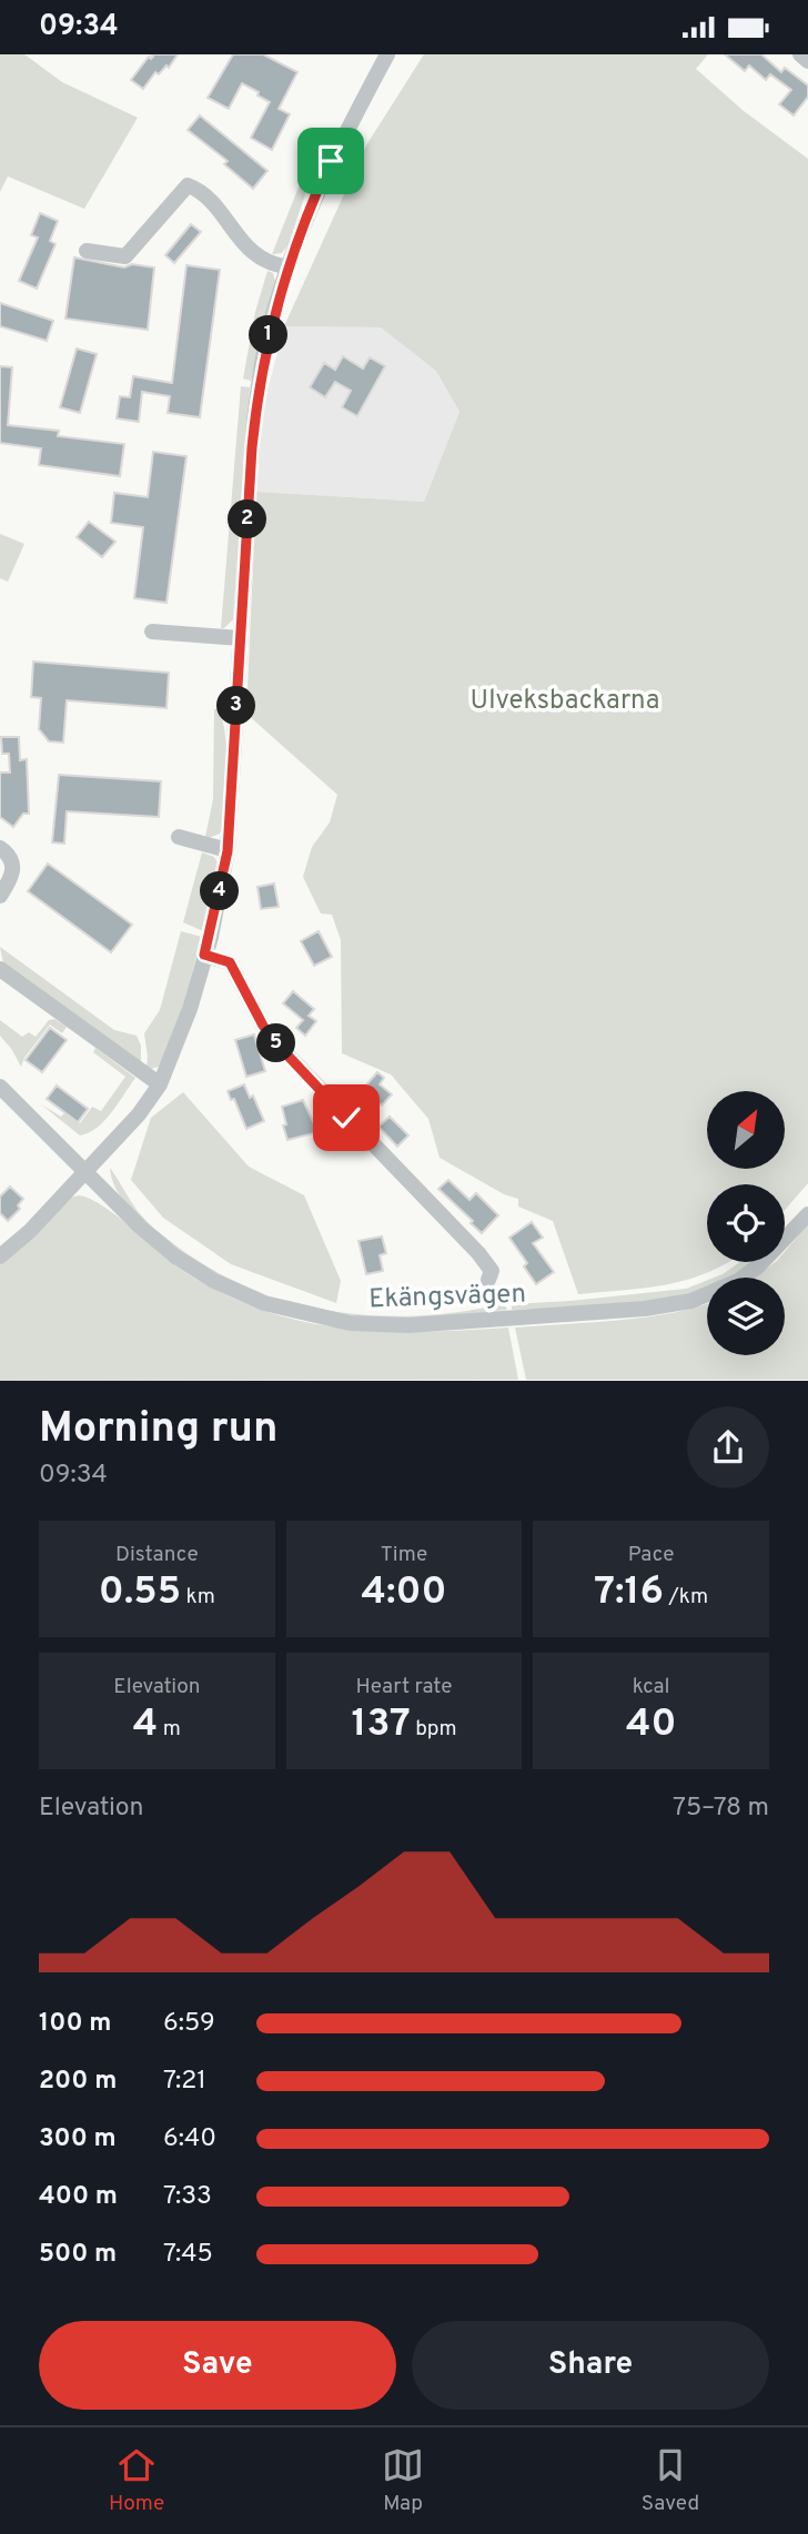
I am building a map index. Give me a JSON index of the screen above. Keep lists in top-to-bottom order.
{
  "streets": {
    "street": ["Ekängsvägen"]
  },
  "parks": ["Ulveksbackarna"],
  "north": "top right",
  "page": {
    "status": "09:34",
    "pins": [
      "1",
      "2",
      "3",
      "4",
      "5"
    ],
    "heading": ["Morning run", "09:34"],
    "stats": [
      ["Distance", "0.55 km"],
      ["Time", "4:00"],
      ["Pace", "7:16 /km"],
      ["Elevation", "4 m"],
      ["Heart rate", "137 bpm"],
      ["kcal", "40"]
    ],
    "chart": ["Elevation", "75–78 m"],
    "list": [
      {
        "name": "100 m",
        "note": "6:59"
      },
      {
        "name": "200 m",
        "note": "7:21"
      },
      {
        "name": "300 m",
        "note": "6:40"
      },
      {
        "name": "400 m",
        "note": "7:33"
      },
      {
        "name": "500 m",
        "note": "7:45"
      }
    ],
    "buttons": ["Save", "Share"],
    "tabs": ["Home", "Map", "Saved"]
  }
}
